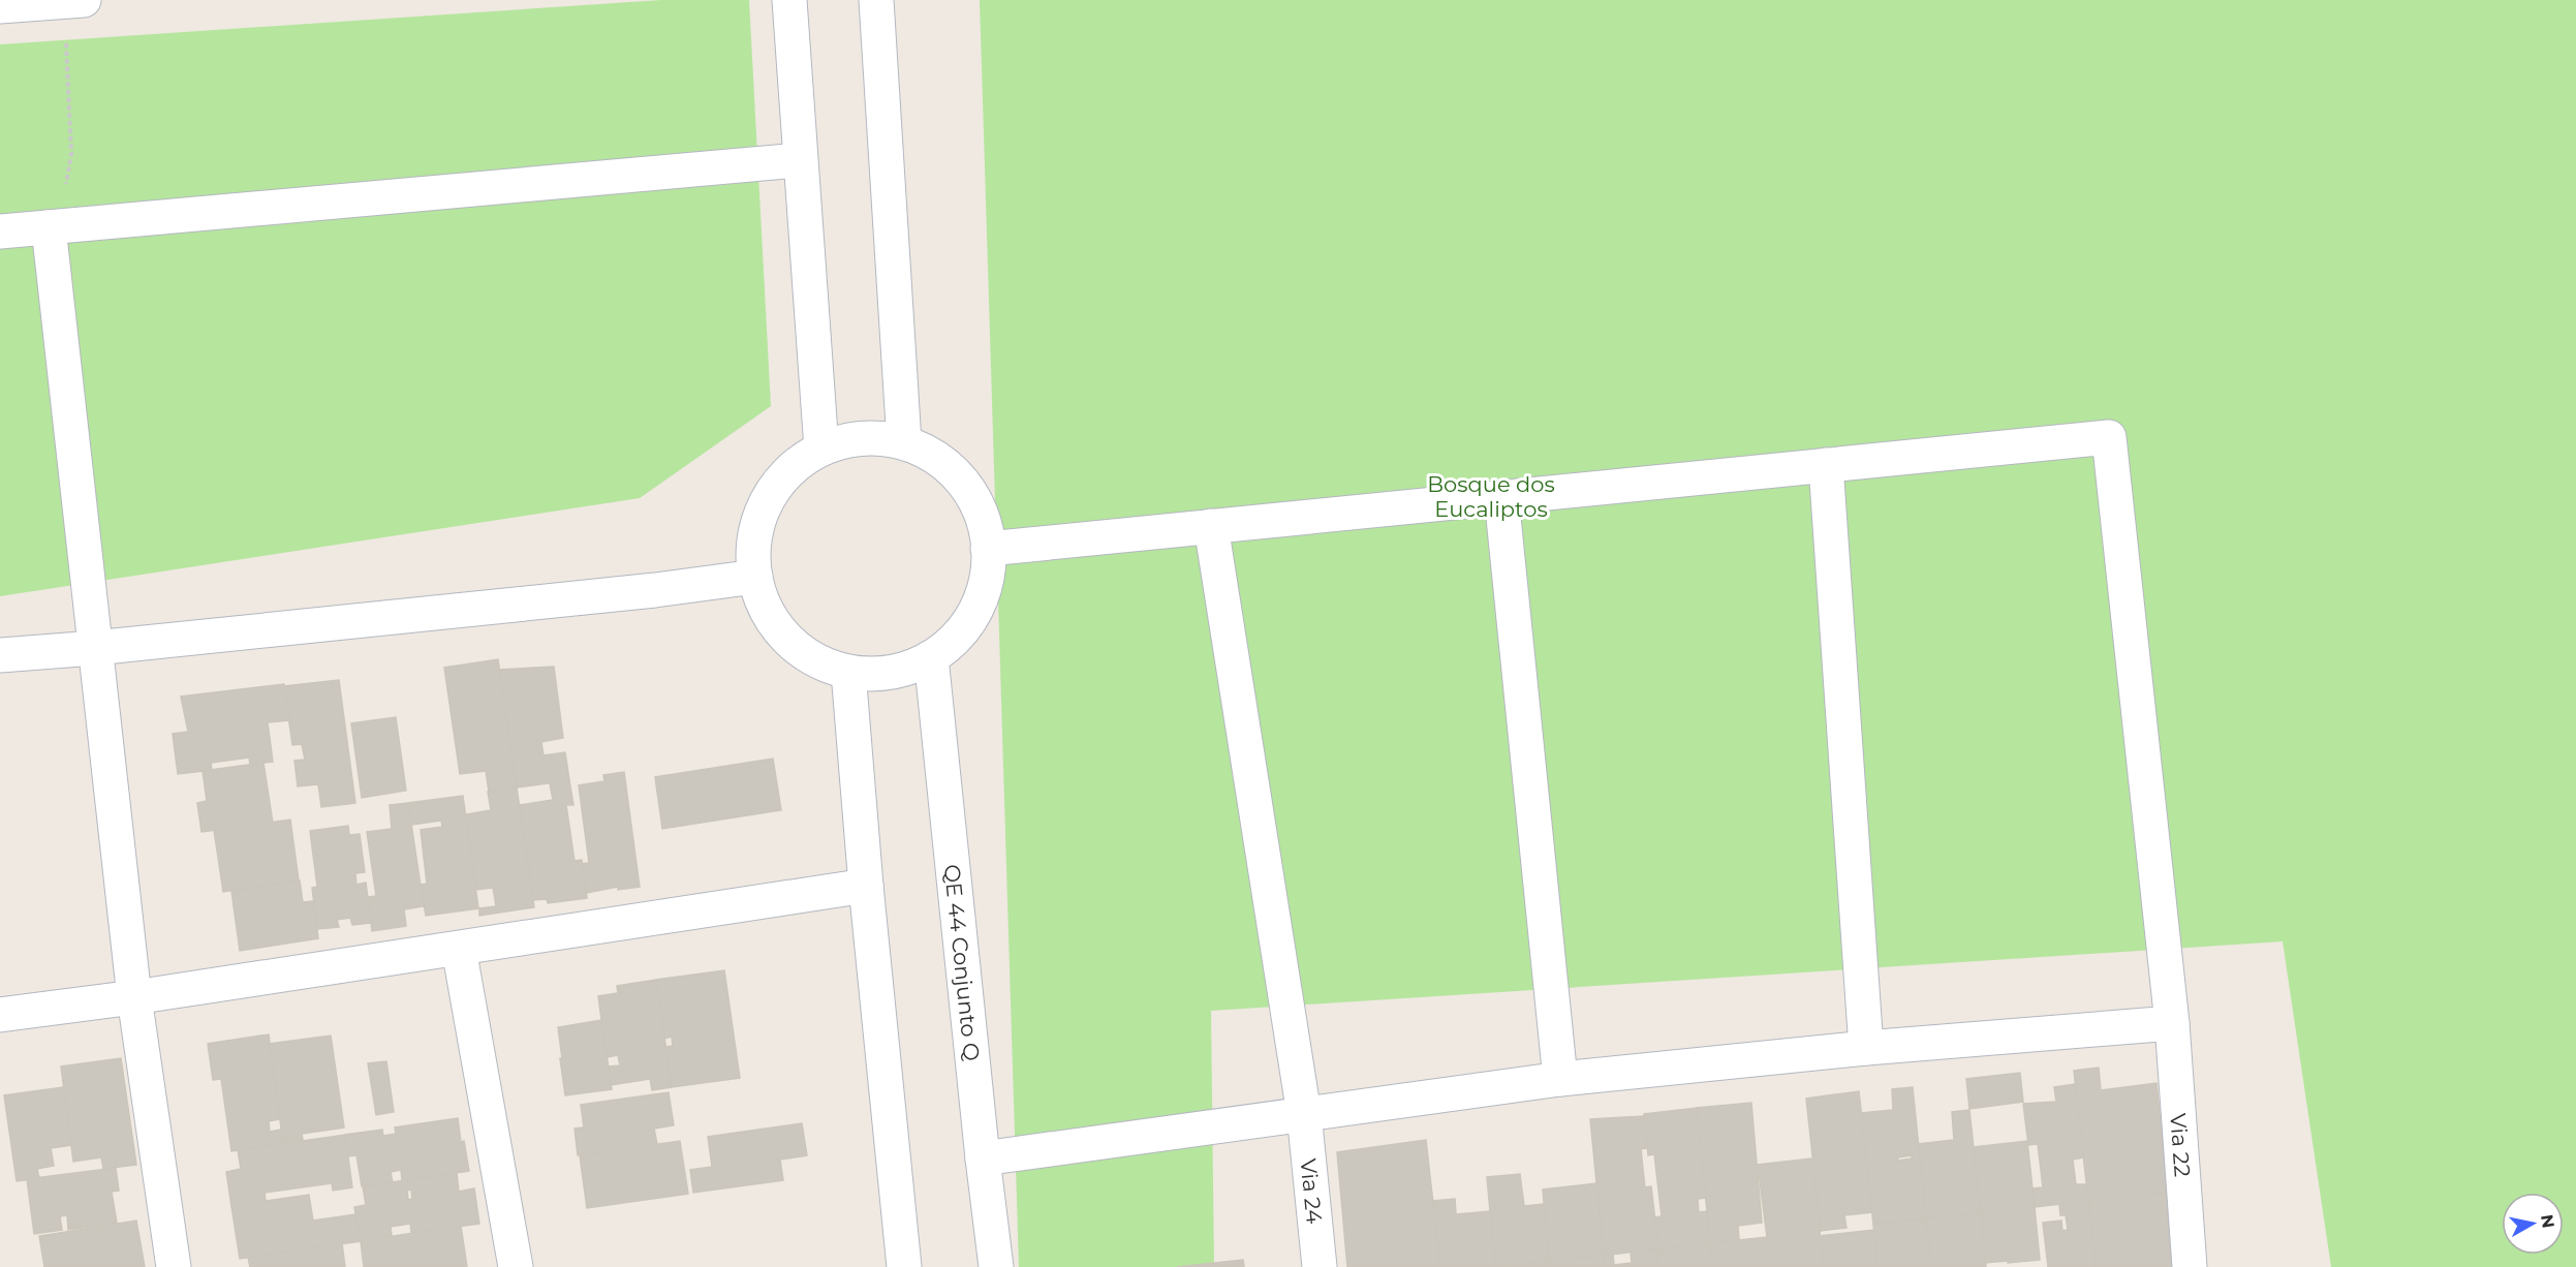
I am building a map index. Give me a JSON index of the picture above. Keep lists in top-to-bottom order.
{
  "streets": {
    "street": ["QE 44 Conjunto Q", "Via 22", "Via 24"]
  },
  "parks": ["Bosque dos Eucaliptos"],
  "north": "right"
}
